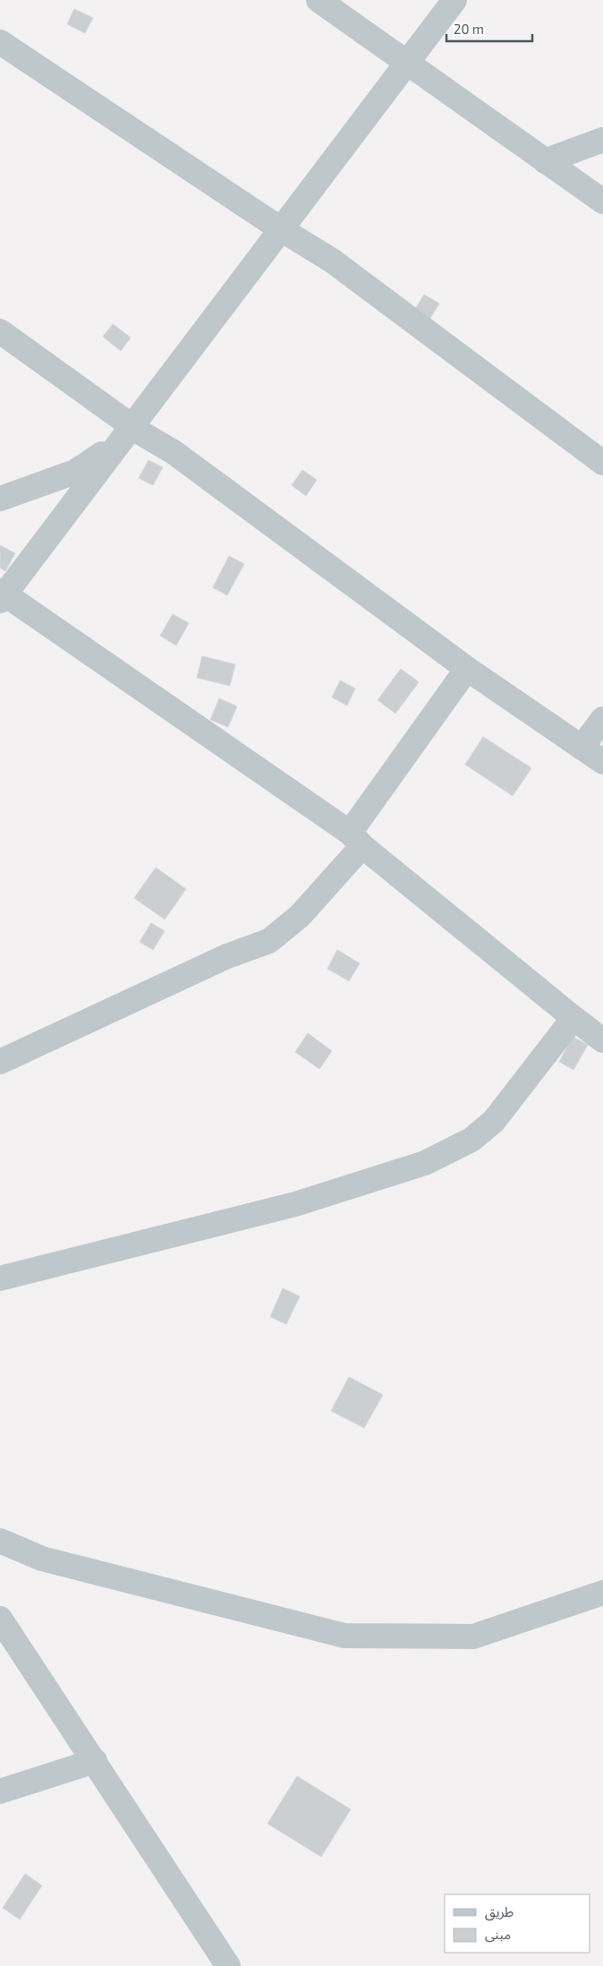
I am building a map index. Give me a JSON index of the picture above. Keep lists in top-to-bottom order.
{
  "legend": ["طريق", "مبنى"],
  "scale_bar": "20 m"
}
